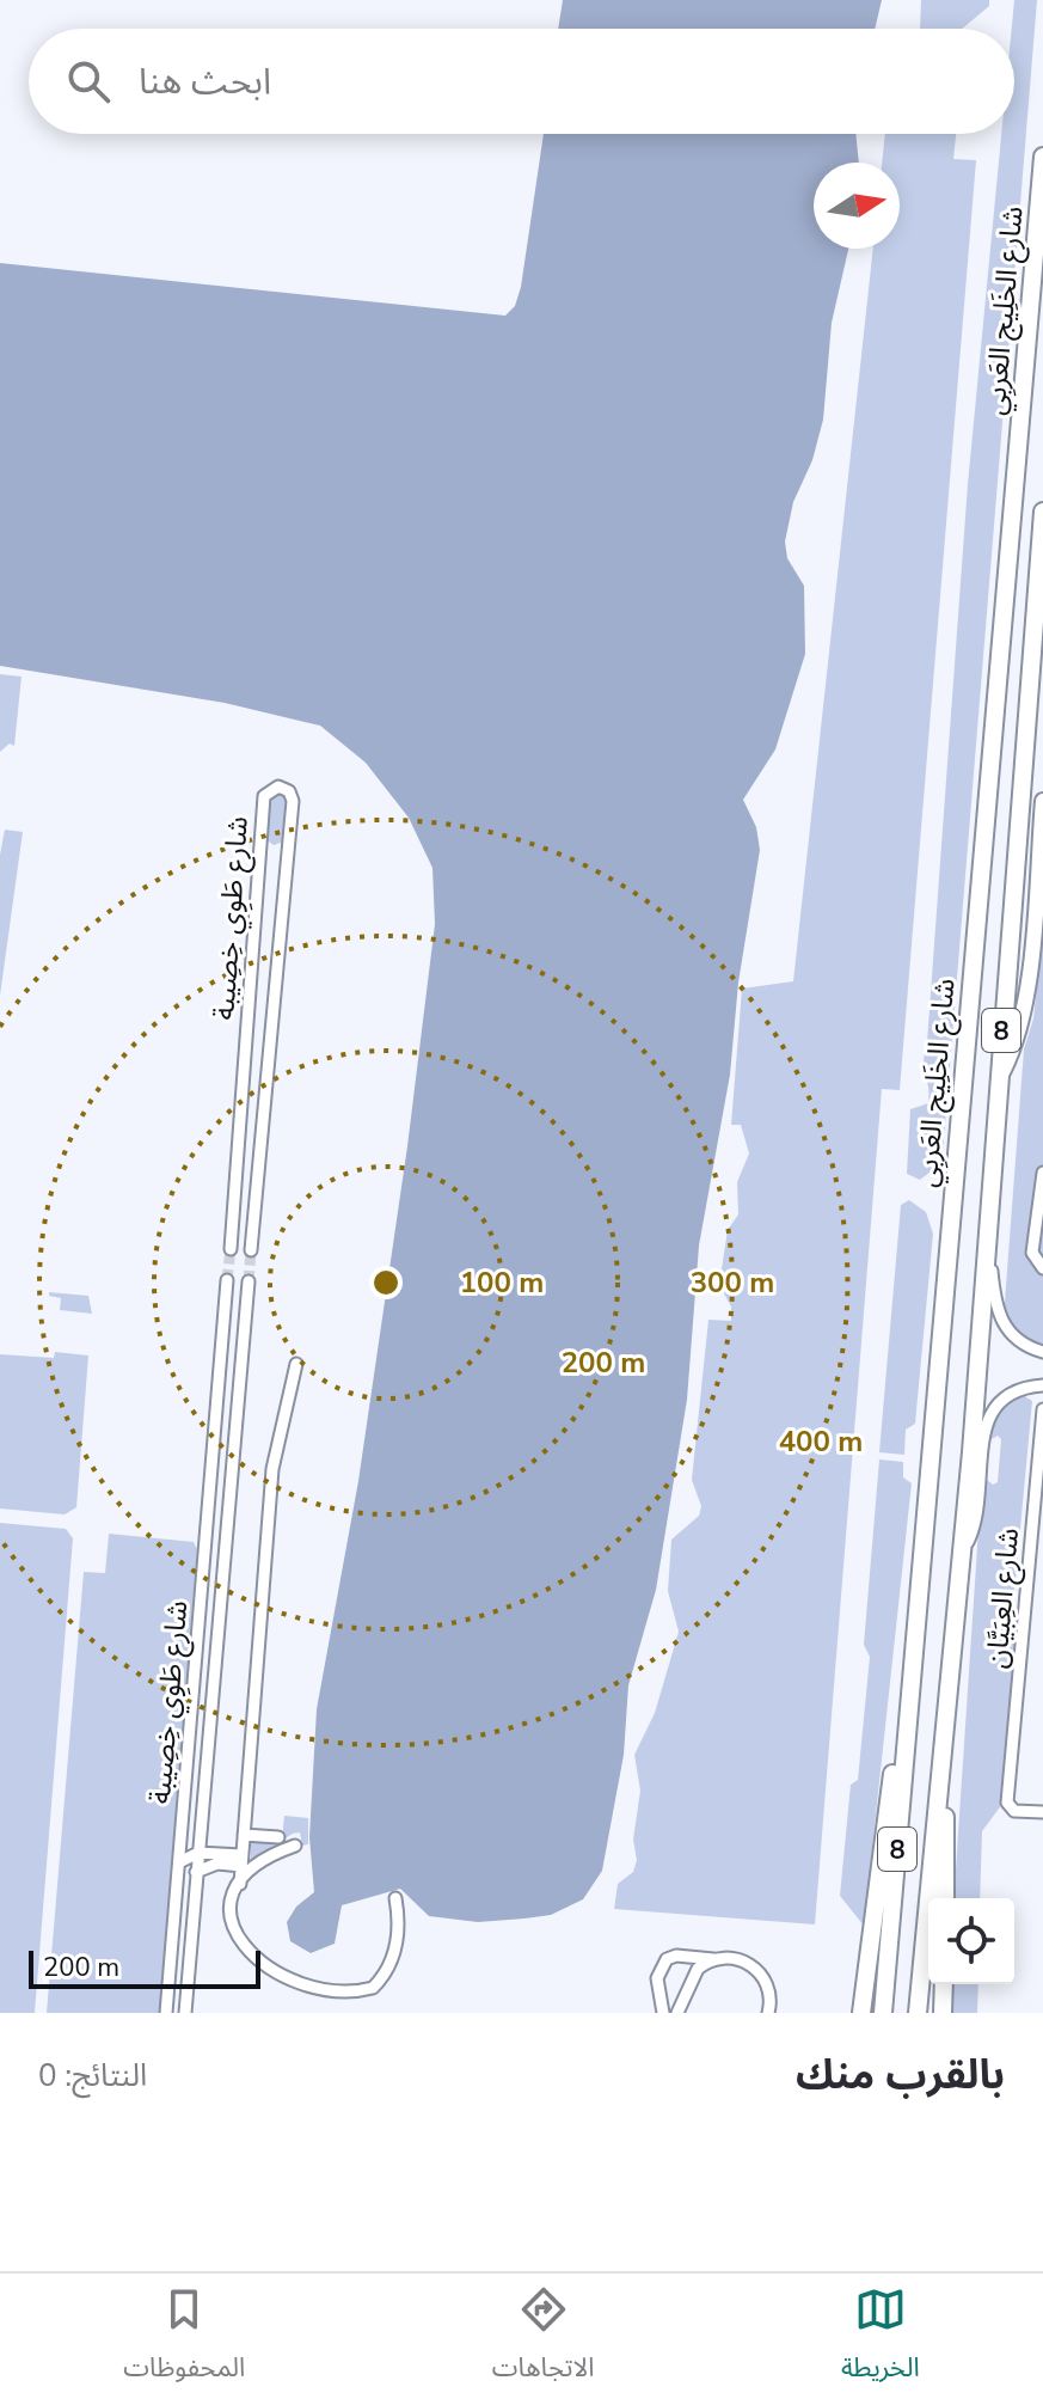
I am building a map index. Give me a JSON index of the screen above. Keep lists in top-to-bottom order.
{
  "streets": {
    "highway": ["شارع الخَلِيج العَربِي", "8"],
    "street": ["شارع طَوِي خِصِيبة", "شارع العِبَيَّان"]
  },
  "scale_bar": "200 m",
  "north": "right",
  "page": {
    "search": "ابحث هنا",
    "scale": "200 m",
    "heading": ["بالقرب منك", "النتائج: 0"],
    "nav": ["الخريطة", "الاتجاهات", "المحفوظات"]
  },
  "rings": [
    "100 m",
    "300 m",
    "200 m",
    "400 m"
  ]
}
